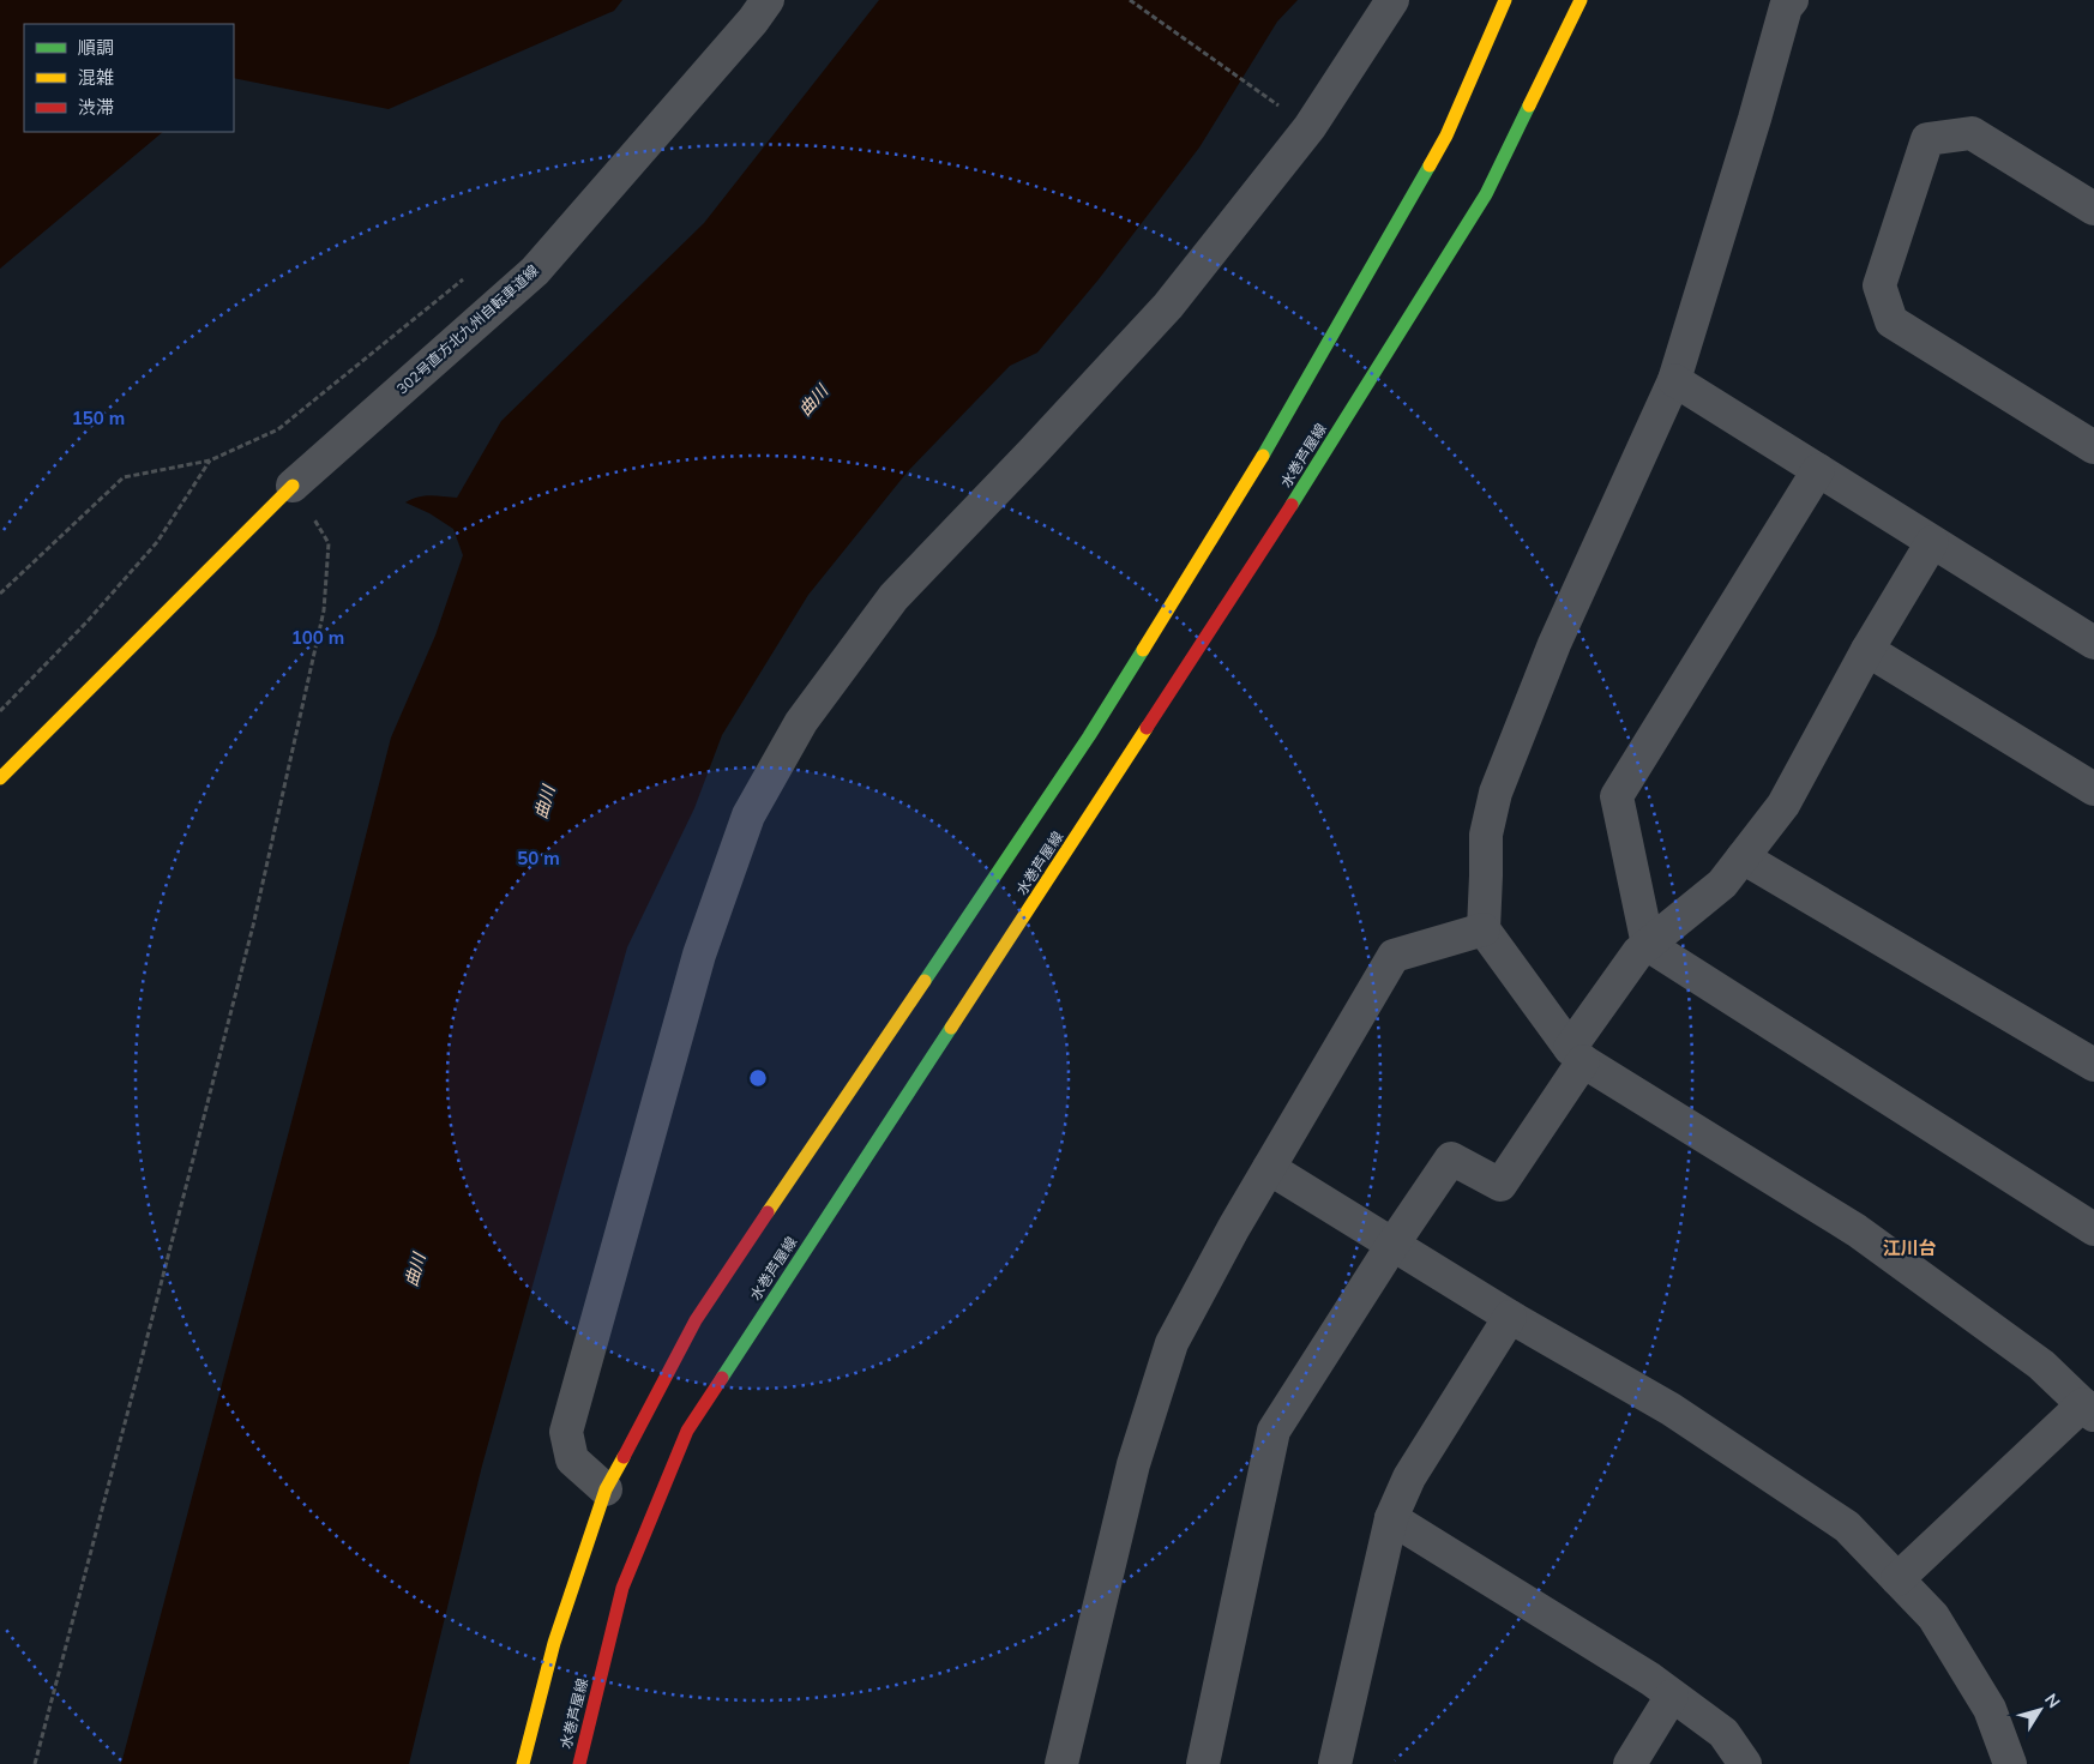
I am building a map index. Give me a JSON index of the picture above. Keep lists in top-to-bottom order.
{
  "streets": {
    "main road": ["水巻芦屋線"],
    "street": ["302号直方北九州自転車道線"]
  },
  "districts": ["江川台"],
  "water": ["曲川"],
  "legend": ["順調", "混雑", "渋滞"],
  "north": "top right",
  "rings": ["150 m", "100 m", "50 m"]
}
